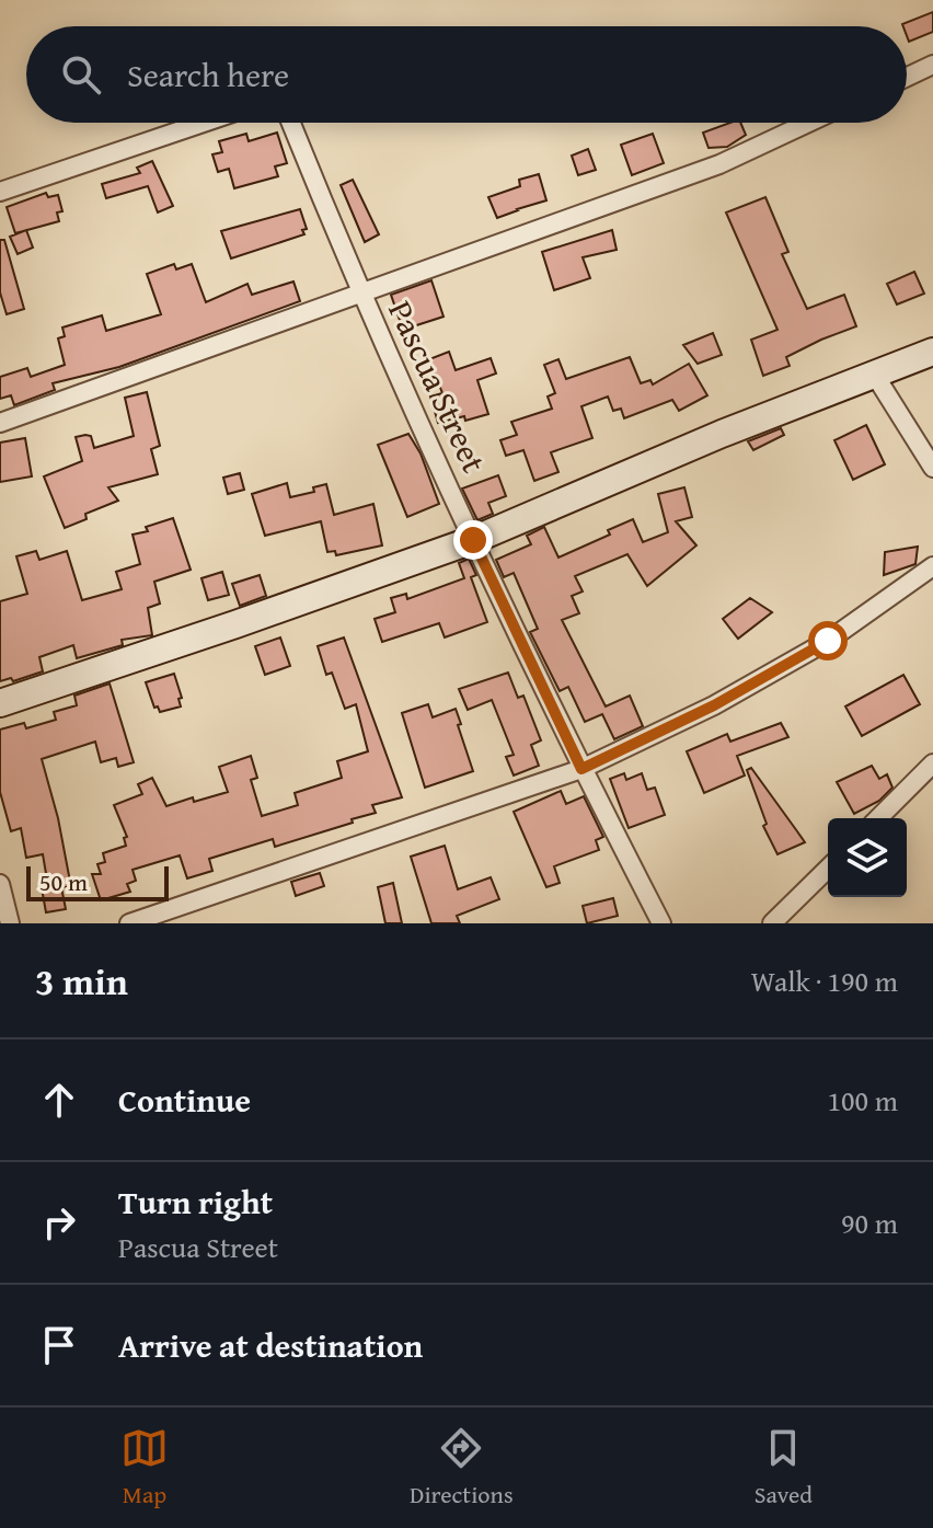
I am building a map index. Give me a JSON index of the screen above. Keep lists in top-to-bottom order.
{
  "streets": {
    "street": ["Pascua Street"]
  },
  "scale_bar": "50 m",
  "page": {
    "search": "Search here",
    "scale": "50 m",
    "heading": ["3 min", "Walk · 190 m"],
    "list": [
      ["Continue", "100 m"],
      ["Turn right", "Pascua Street", "90 m"],
      "Arrive at destination"
    ],
    "nav": ["Map", "Directions", "Saved"]
  }
}
